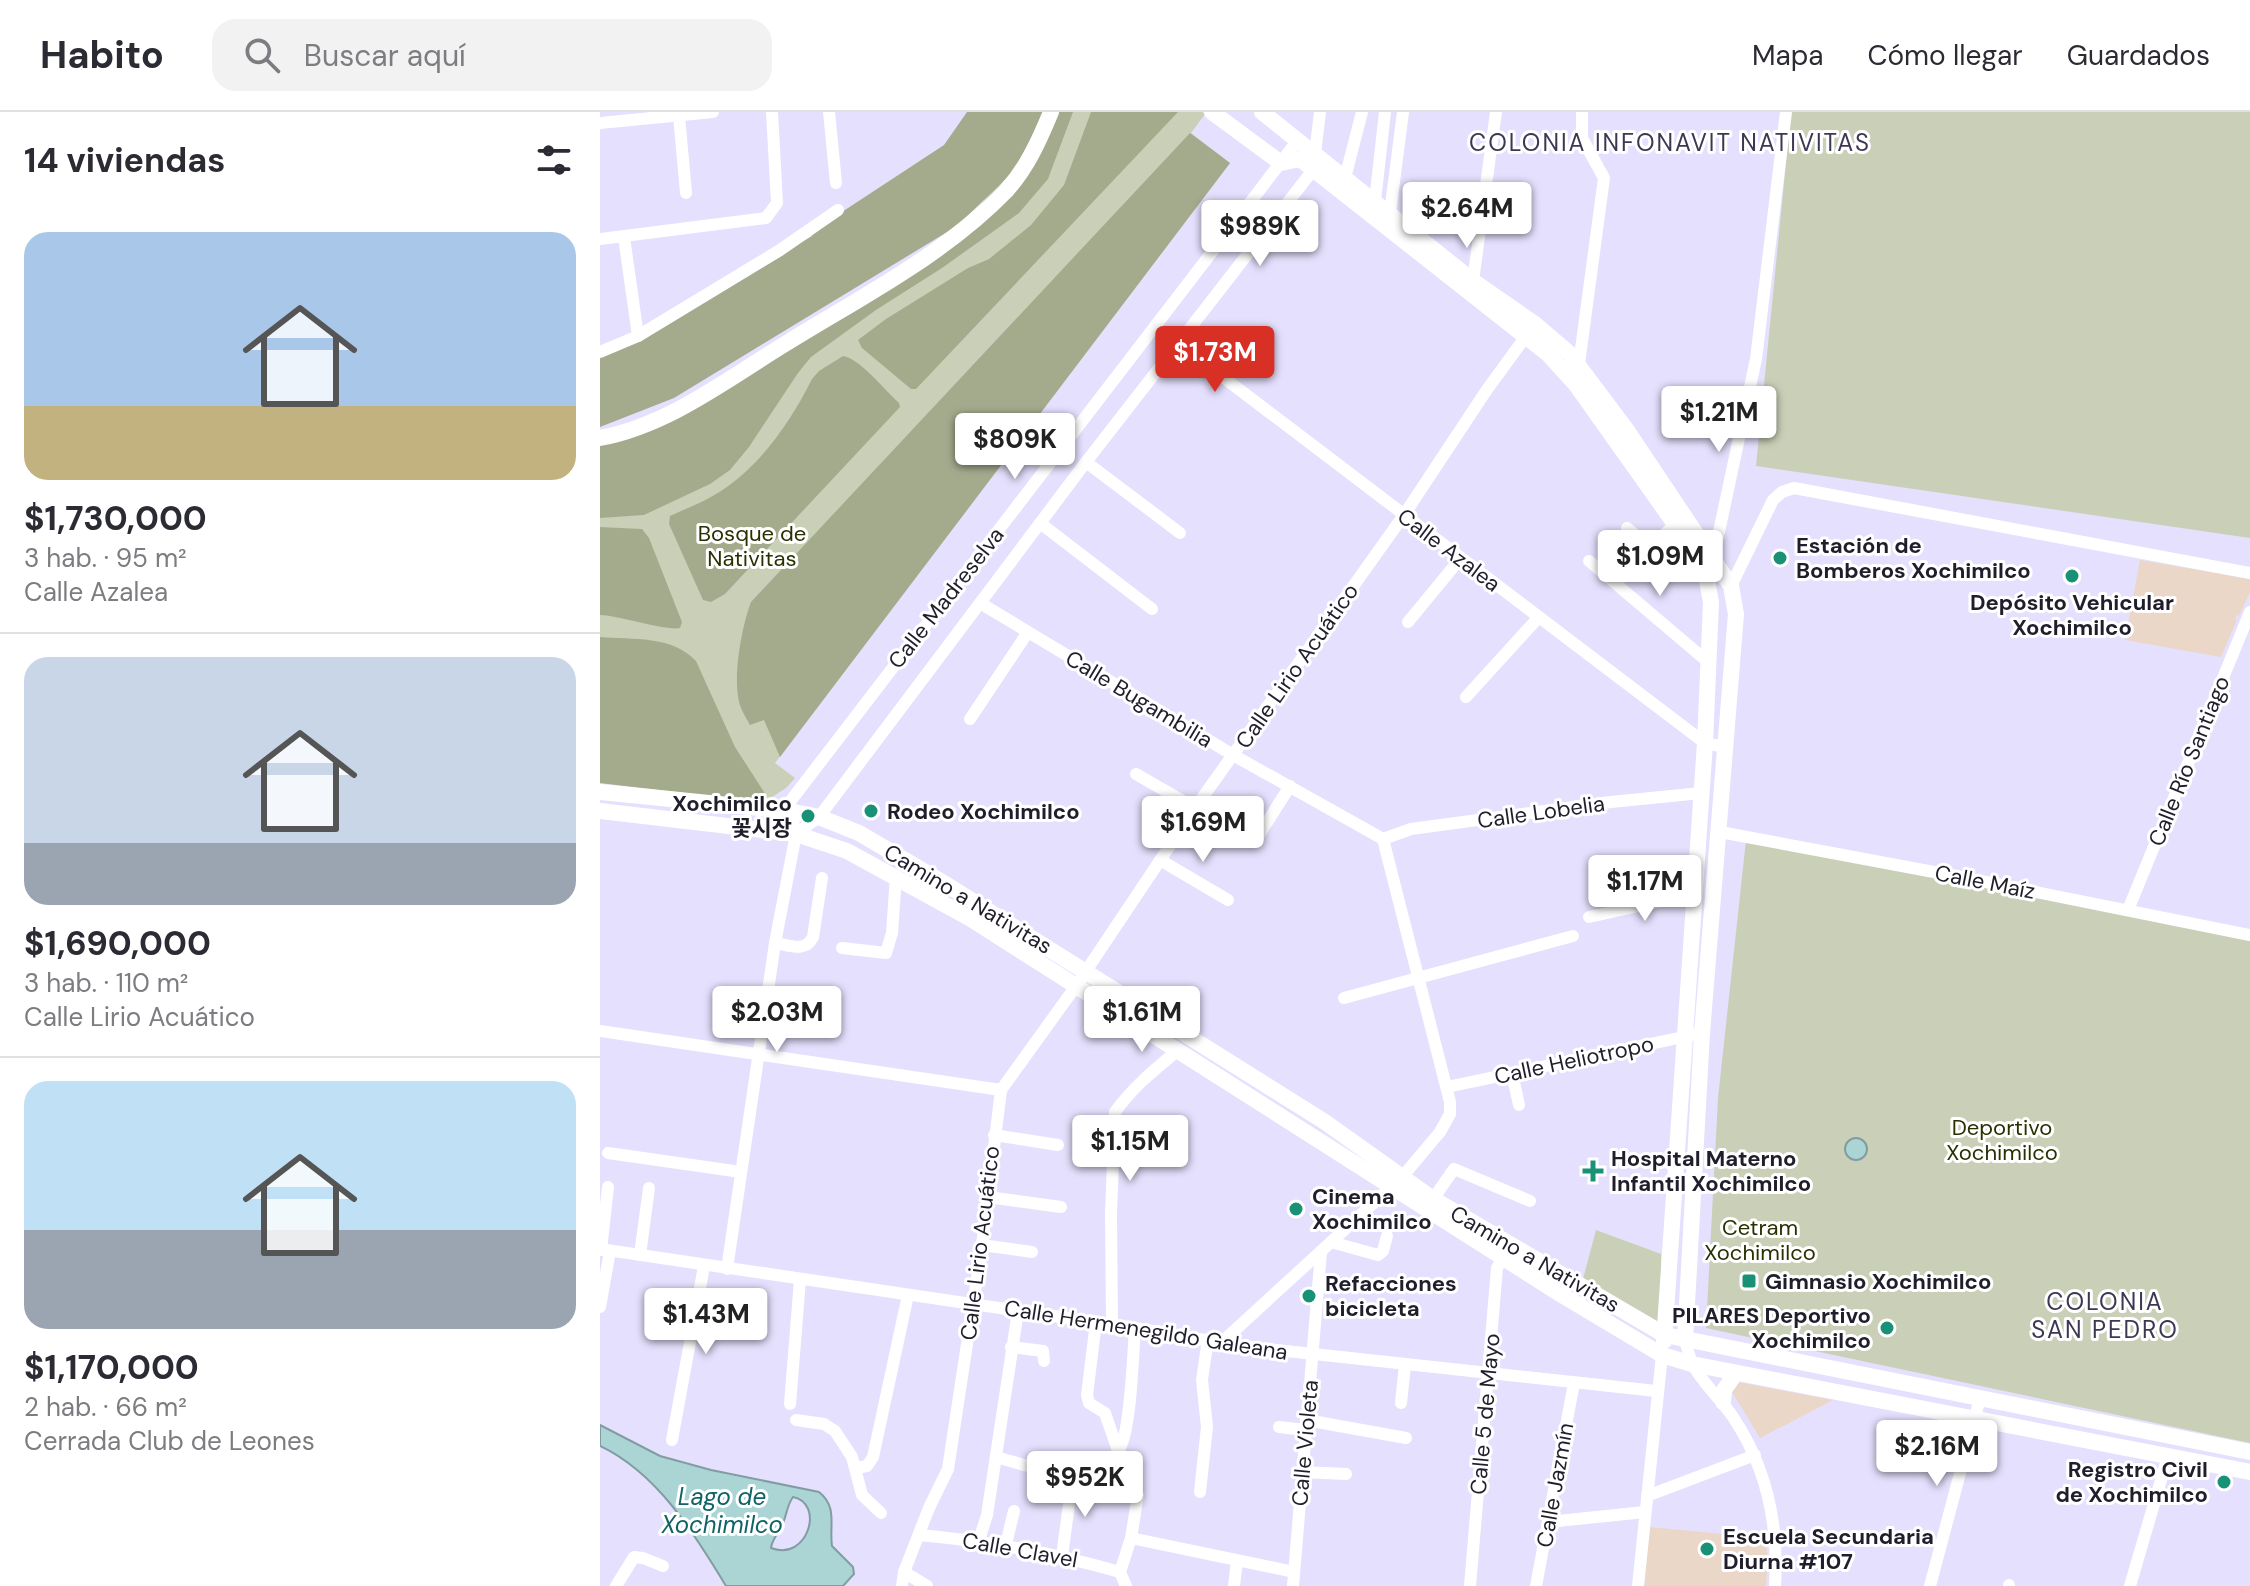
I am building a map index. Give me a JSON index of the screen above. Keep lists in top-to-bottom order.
{
  "streets": {
    "main road": ["Camino a Nativitas"],
    "street": [
      "Calle Azalea",
      "Calle Madreselva",
      "Calle Lirio Acuático",
      "Calle Bugambilia",
      "Calle Río Santiago",
      "Calle Lobelia",
      "Calle Maíz",
      "Calle Heliotropo",
      "Calle Hermenegildo Galeana",
      "Calle 5 de Mayo",
      "Calle Violeta",
      "Calle Jazmín",
      "Calle Clavel"
    ]
  },
  "crossings": [
    ["Calle Azalea", "Calle Madreselva"],
    ["Calle Azalea", "Calle Lirio Acuático"],
    ["Calle Madreselva", "Calle Bugambilia"],
    ["Calle Madreselva", "Camino a Nativitas"],
    ["Calle Lirio Acuático", "Calle Bugambilia"],
    ["Calle Lirio Acuático", "Camino a Nativitas"],
    ["Calle Lirio Acuático", "Calle Hermenegildo Galeana"],
    ["Calle Lirio Acuático", "Calle Clavel"],
    ["Calle Bugambilia", "Calle Lobelia"],
    ["Calle Río Santiago", "Calle Maíz"],
    ["Camino a Nativitas", "Calle 5 de Mayo"],
    ["Calle Hermenegildo Galeana", "Calle 5 de Mayo"],
    ["Calle Hermenegildo Galeana", "Calle Violeta"],
    ["Calle Hermenegildo Galeana", "Calle Jazmín"]
  ],
  "districts": ["COLONIA INFONAVIT NATIVITAS", "COLONIA SAN PEDRO"],
  "water": ["Lago de Xochimilco"],
  "parks": ["Bosque de Nativitas", "Deportivo Xochimilco", "Cetram Xochimilco"],
  "places": {
    "other": [
      "Estación de Bomberos Xochimilco",
      "Depósito Vehicular Xochimilco",
      "Rodeo Xochimilco",
      "Xochimilco 꽃시장",
      "Cinema Xochimilco",
      "Refacciones bicicleta",
      "PILARES Deportivo Xochimilco",
      "Registro Civil de Xochimilco",
      "Escuela Secundaria Diurna #107"
    ],
    "health": ["Hospital Materno Infantil Xochimilco"],
    "transit": ["Gimnasio Xochimilco"]
  },
  "page": {
    "header": "Habito",
    "search": "Buscar aquí",
    "nav": ["Mapa", "Cómo llegar", "Guardados"],
    "heading": "14 viviendas",
    "price": [
      "$2.64M",
      "$989K",
      "$1.73M",
      "$1.21M",
      "$809K",
      "$1.09M",
      "$1.69M",
      "$1.17M",
      "$2.03M",
      "$1.61M",
      "$1.15M",
      "$1.43M",
      "$2.16M",
      "$952K"
    ],
    "list": [
      {
        "name": "$1,730,000",
        "note": "3 hab. · 95 m² · Calle Azalea"
      },
      {
        "name": "$1,690,000",
        "note": "3 hab. · 110 m² · Calle Lirio Acuático"
      },
      {
        "name": "$1,170,000",
        "note": "2 hab. · 66 m² · Cerrada Club de Leones"
      }
    ]
  }
}
